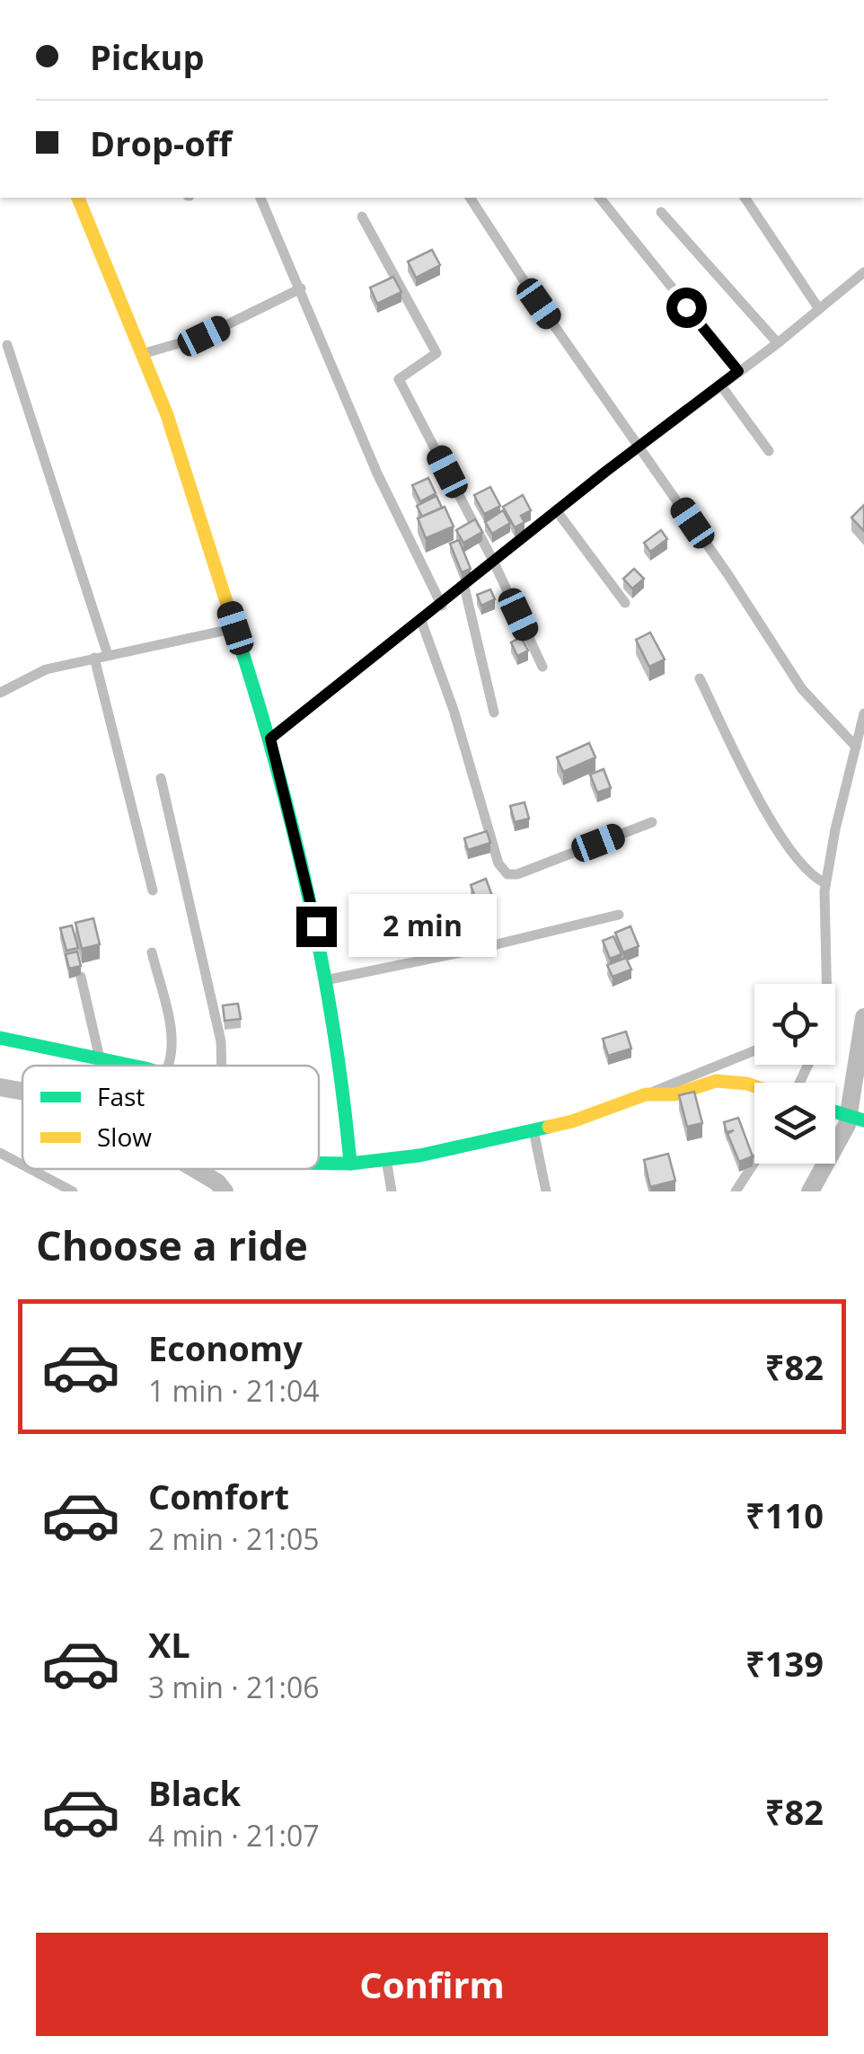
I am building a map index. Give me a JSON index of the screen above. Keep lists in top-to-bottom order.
{
  "legend": ["Fast", "Slow"],
  "page": {
    "banner": ["Pickup", "Drop-off"],
    "bubble": "2 min",
    "heading": "Choose a ride",
    "list": [
      {
        "name": "Economy",
        "note": "1 min · 21:04",
        "value": "₹82"
      },
      {
        "name": "Comfort",
        "note": "2 min · 21:05",
        "value": "₹110"
      },
      {
        "name": "XL",
        "note": "3 min · 21:06",
        "value": "₹139"
      },
      {
        "name": "Black",
        "note": "4 min · 21:07",
        "value": "₹82"
      }
    ],
    "buttons": "Confirm"
  }
}
